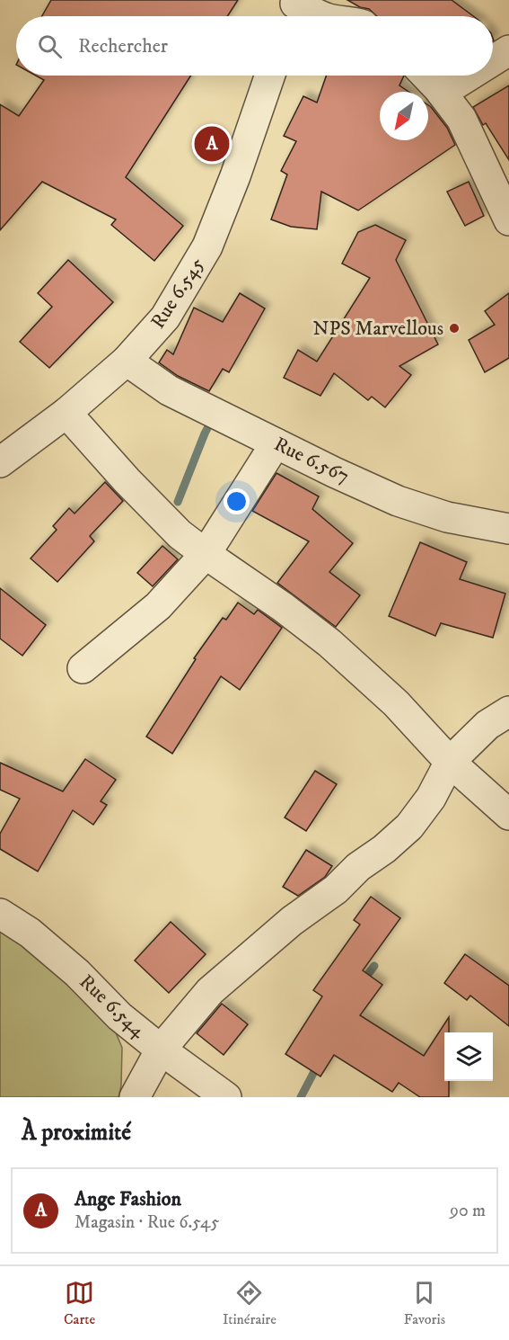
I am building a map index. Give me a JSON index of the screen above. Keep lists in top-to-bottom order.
{
  "streets": {
    "street": ["Rue 6.545", "Rue 6.567", "Rue 6.544"]
  },
  "crossings": [
    ["Rue 6.545", "Rue 6.567"]
  ],
  "places": ["NPS Marvellous"],
  "north": "bottom left",
  "page": {
    "search": "Rechercher",
    "pins": "A",
    "heading": "À proximité",
    "list": [
      {
        "mark": "A",
        "name": "Ange Fashion",
        "note": "Magasin · Rue 6.545",
        "value": "90 m"
      }
    ],
    "nav": ["Carte", "Itinéraire", "Favoris"]
  }
}
